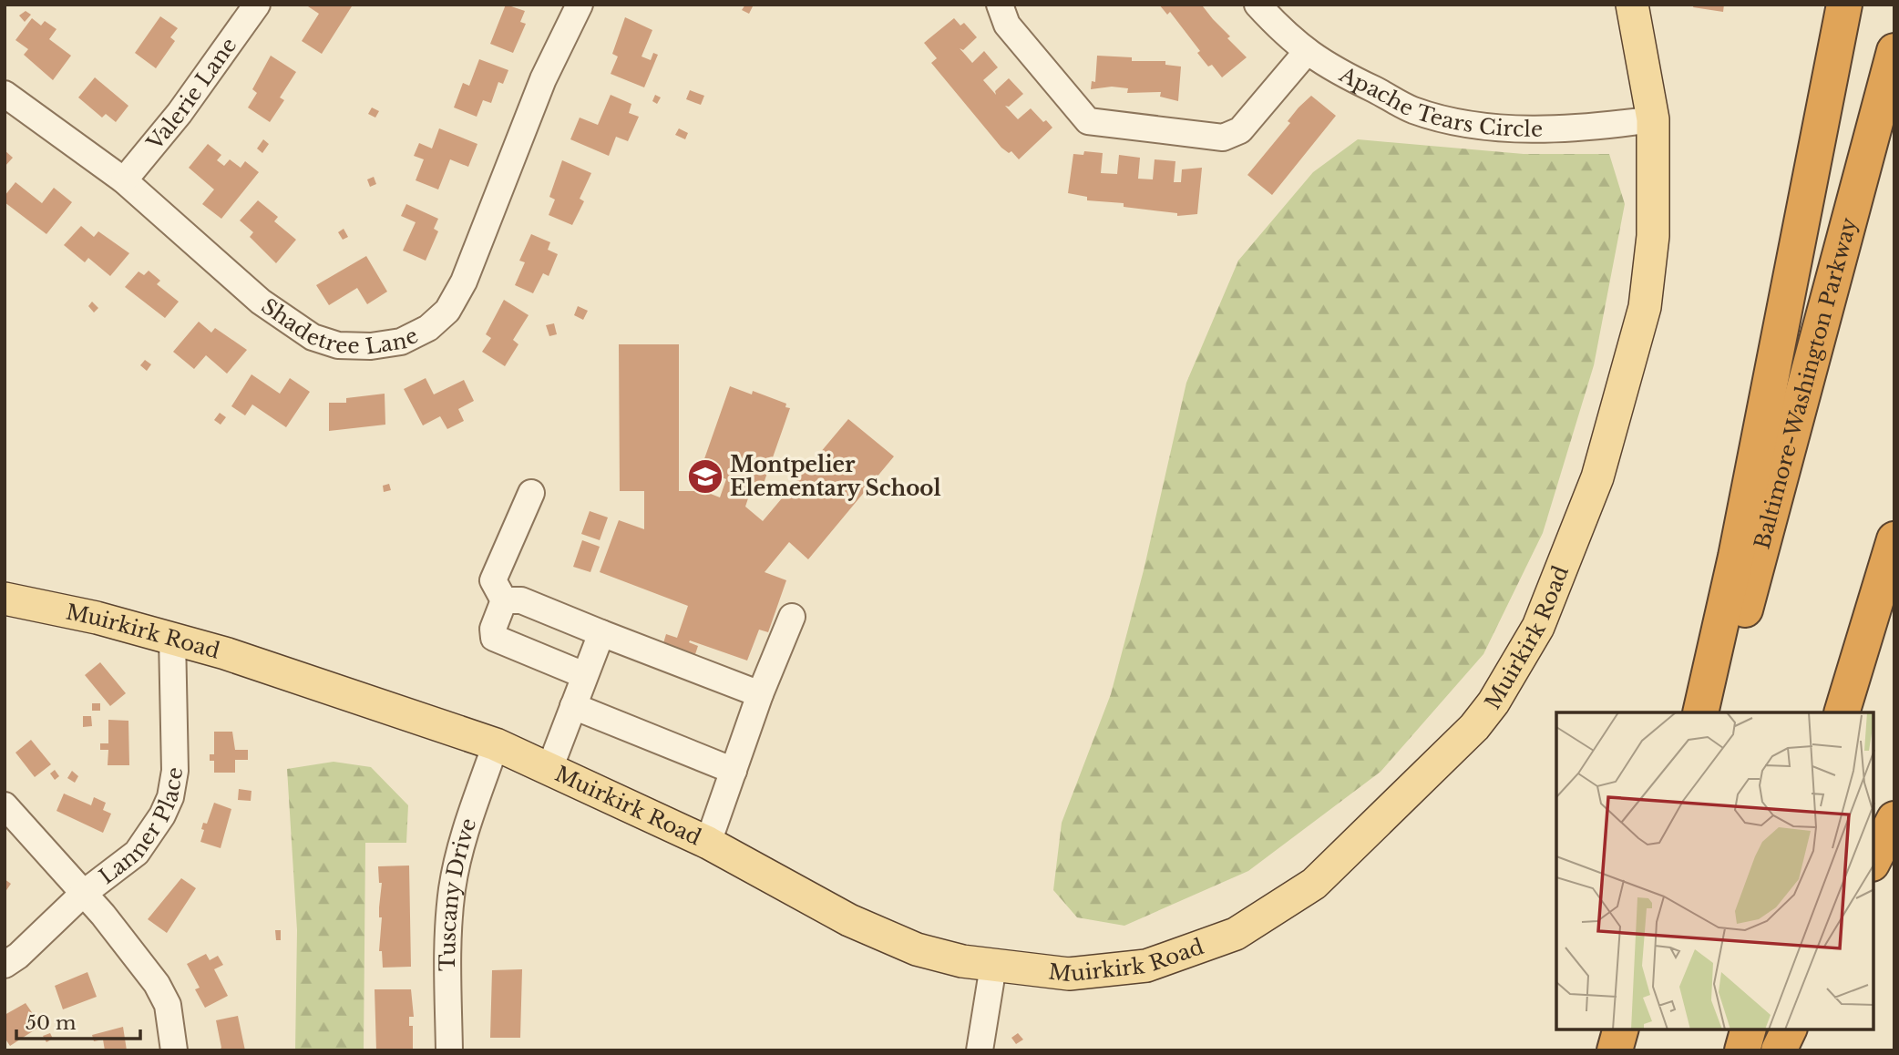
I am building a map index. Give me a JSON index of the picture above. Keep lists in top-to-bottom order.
{
  "streets": {
    "highway": ["Baltimore-Washington Parkway"],
    "main road": ["Muirkirk Road"],
    "street": [
      "Valerie Lane",
      "Apache Tears Circle",
      "Shadetree Lane",
      "Lanner Place",
      "Tuscany Drive"
    ]
  },
  "crossings": [
    ["Valerie Lane", "Shadetree Lane"],
    ["Apache Tears Circle", "Muirkirk Road"],
    ["Muirkirk Road", "Lanner Place"],
    ["Muirkirk Road", "Tuscany Drive"]
  ],
  "places": {
    "school or university": ["Montpelier Elementary School"]
  },
  "scale_bar": "50 m"
}
